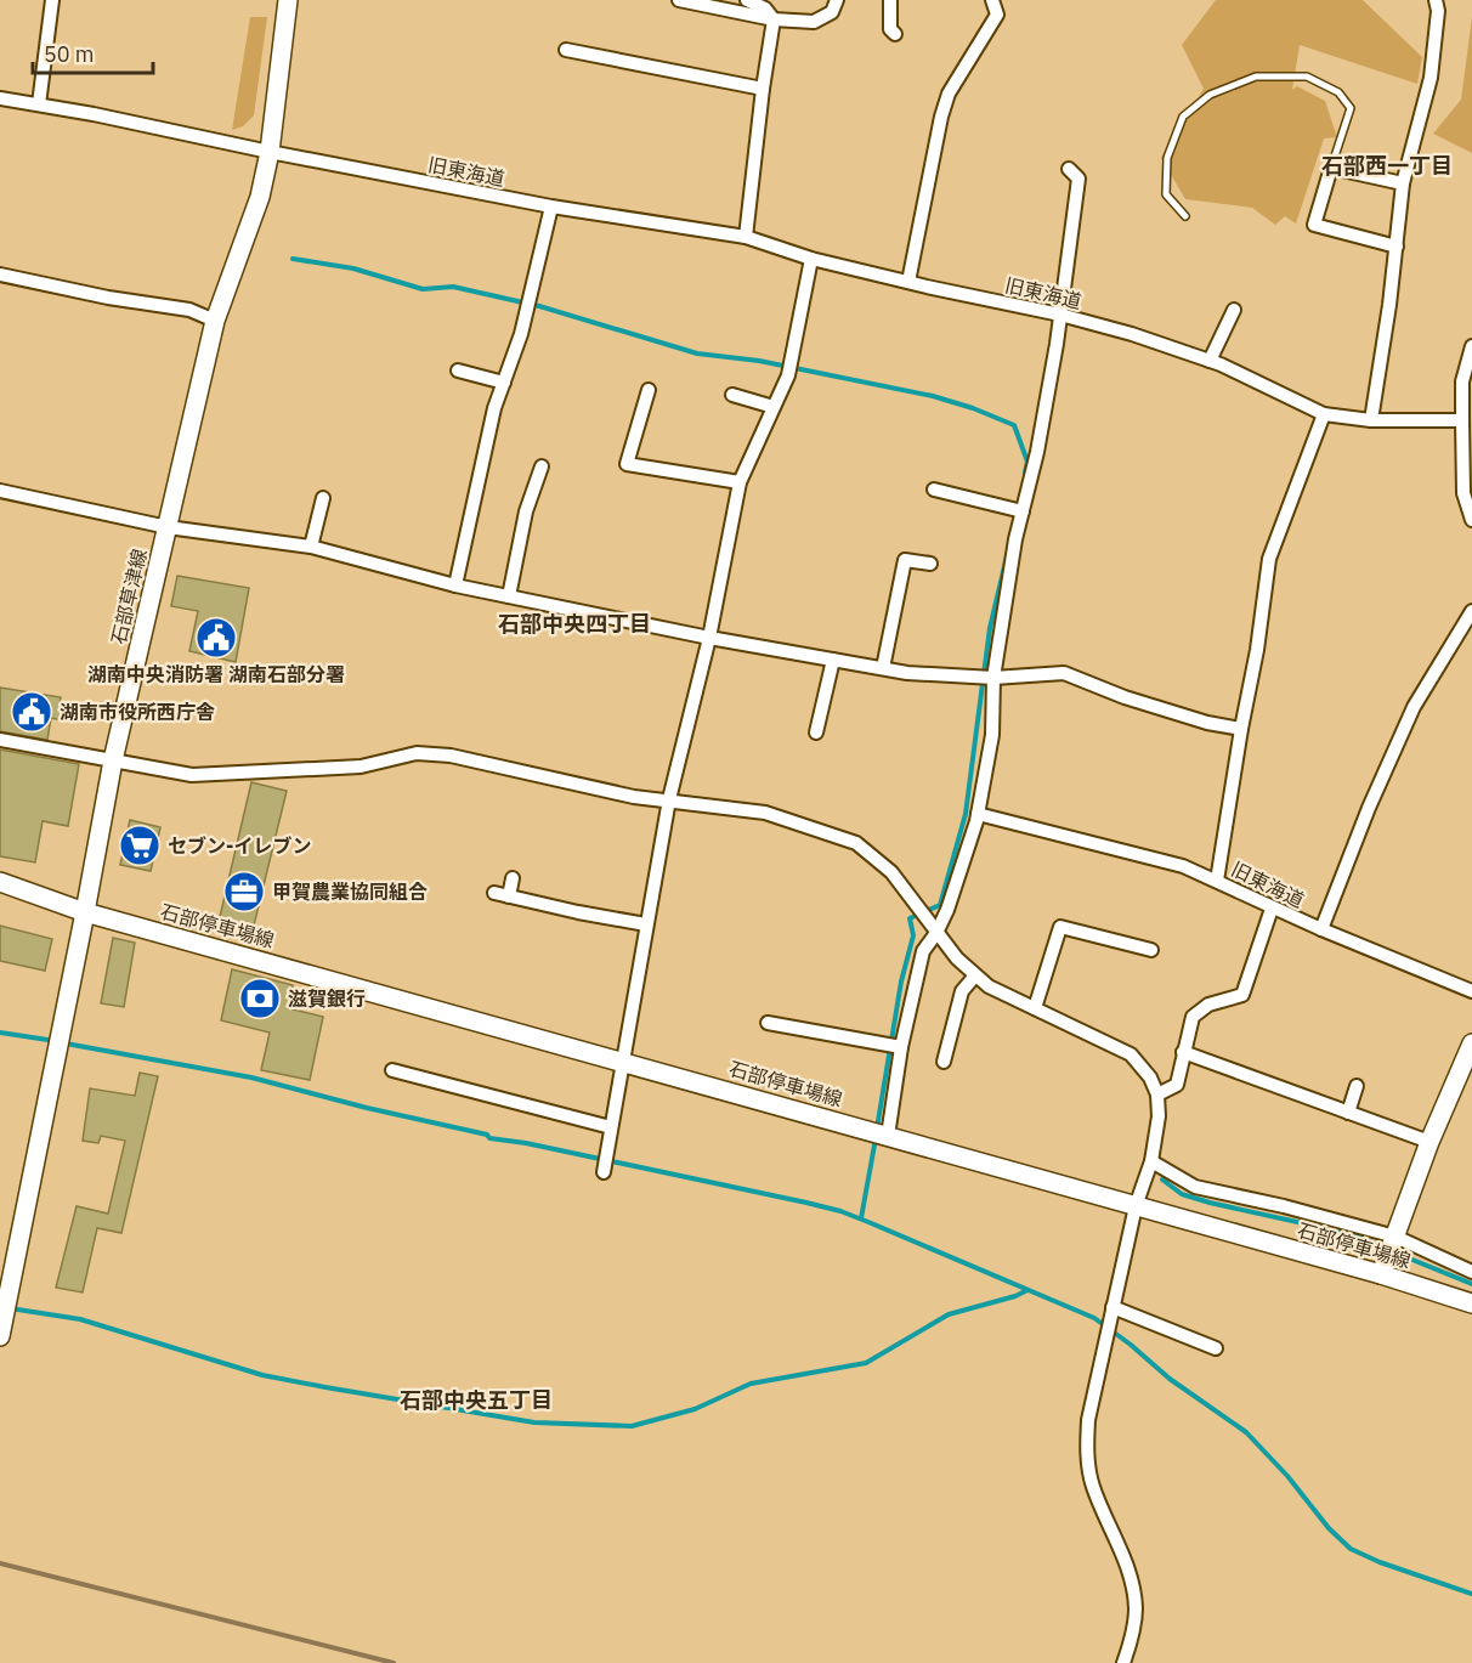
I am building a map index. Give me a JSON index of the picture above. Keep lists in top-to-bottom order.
{
  "streets": {
    "main road": ["石部草津線", "石部停車場線"],
    "street": ["旧東海道"]
  },
  "crossings": [
    ["旧東海道", "石部草津線"],
    ["石部草津線", "石部停車場線"]
  ],
  "districts": ["石部西一丁目", "石部中央四丁目", "石部中央五丁目"],
  "places": {
    "public building": ["湖南中央消防署 湖南石部分署", "湖南市役所西庁舎"],
    "supermarket": ["セブン-イレブン"],
    "office": ["甲賀農業協同組合"],
    "bank": ["滋賀銀行"]
  },
  "scale_bar": "50 m"
}
